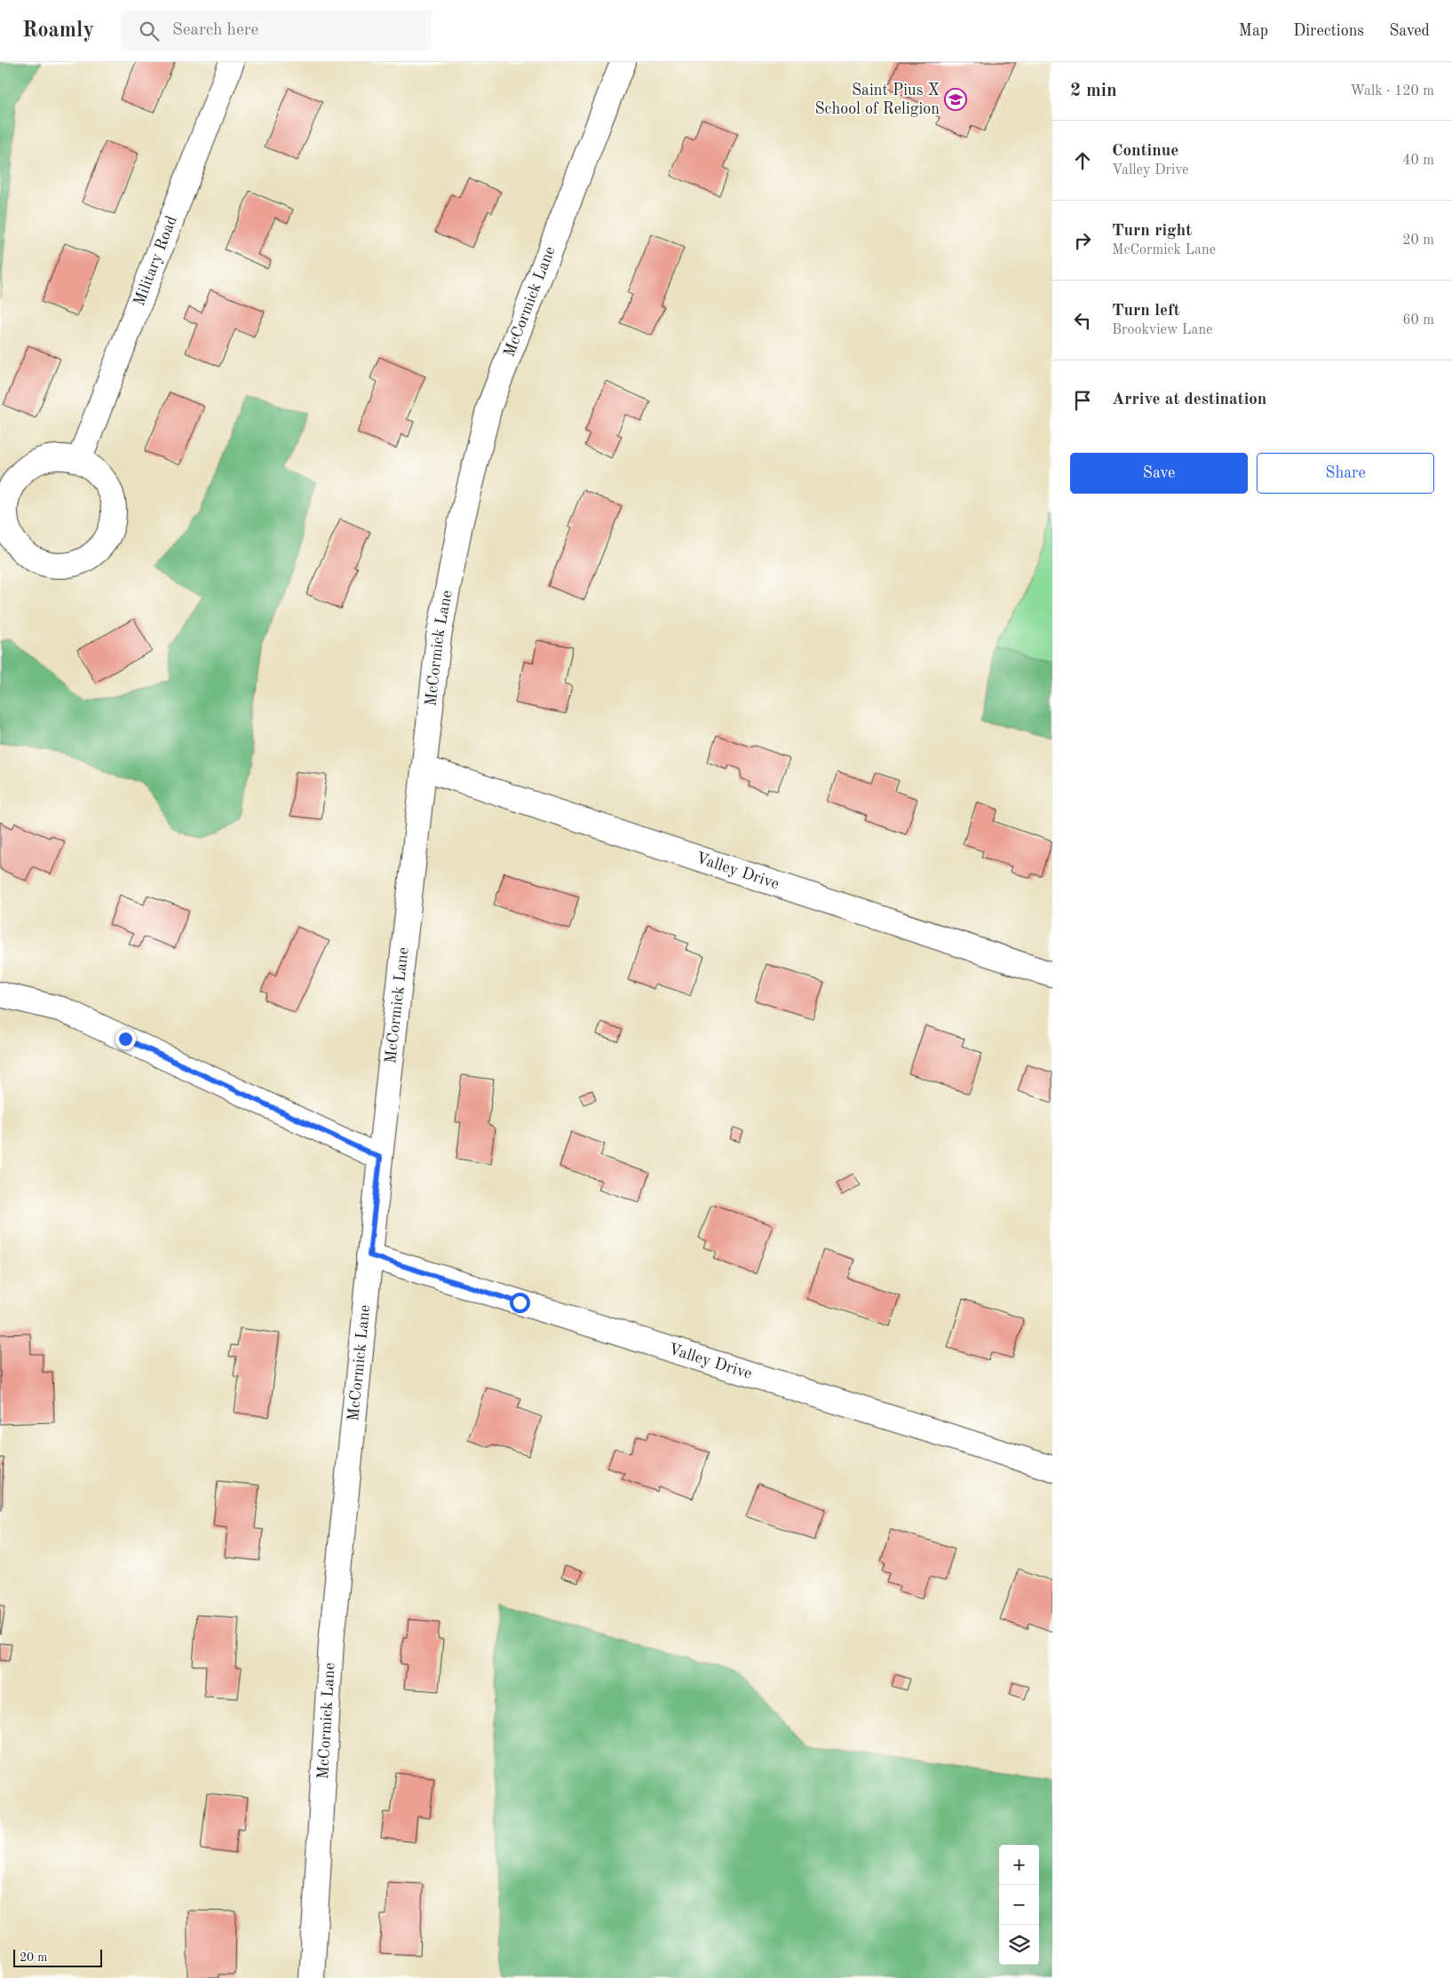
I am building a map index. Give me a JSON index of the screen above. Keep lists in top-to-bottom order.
{
  "streets": {
    "street": ["Military Road", "McCormick Lane", "Valley Drive"]
  },
  "crossings": [
    ["McCormick Lane", "Valley Drive"]
  ],
  "places": {
    "school or university": ["Saint Pius X School of Religion"]
  },
  "scale_bar": "20 m",
  "page": {
    "header": "Roamly",
    "search": "Search here",
    "nav": ["Map", "Directions", "Saved"],
    "heading": ["2 min", "Walk · 120 m"],
    "list": [
      ["Continue", "Valley Drive", "40 m"],
      ["Turn right", "McCormick Lane", "20 m"],
      ["Turn left", "Brookview Lane", "60 m"],
      "Arrive at destination"
    ],
    "buttons": ["Save", "Share"],
    "map_buttons": ["+", "−"],
    "scale": "20 m"
  }
}
